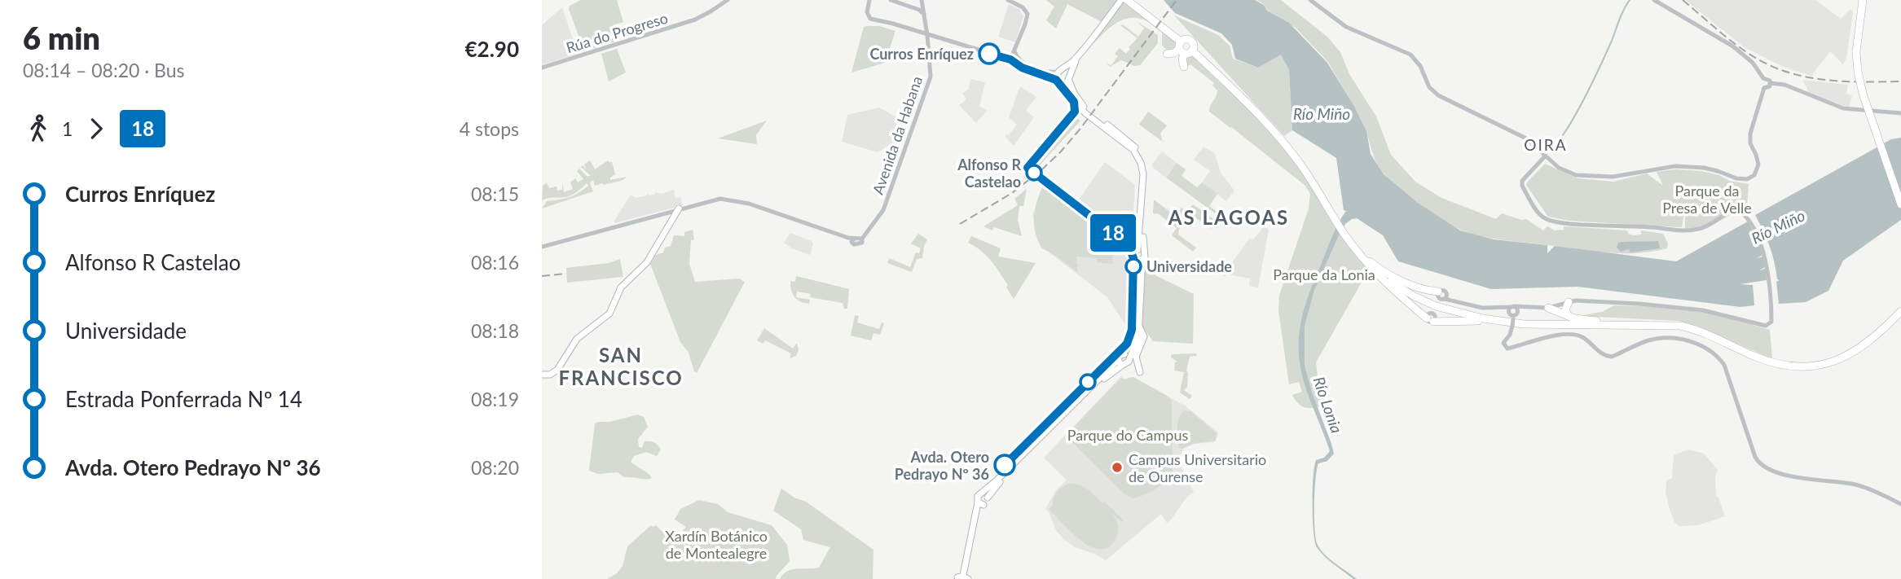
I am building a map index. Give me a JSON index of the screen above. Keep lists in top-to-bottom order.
{
  "streets": {
    "street": ["Rúa do Progreso", "Avenida da Habana"]
  },
  "districts": ["OIRA", "AS LAGOAS", "SAN FRANCISCO"],
  "water": ["Río Miño", "Río Lonia"],
  "parks": [
    "Parque da Presa de Velle",
    "Parque da Lonia",
    "Parque do Campus",
    "Xardín Botánico de Montealegre"
  ],
  "places": [
    "Curros Enríquez",
    "Alfonso R Castelao",
    "Universidade",
    "Avda. Otero Pedrayo Nº 36",
    "Campus Universitario de Ourense"
  ],
  "lines": ["bus line 18"],
  "page": {
    "heading": ["6 min", "08:14 – 08:20 · Bus", "€2.90"],
    "on_map": "18",
    "legs": ["1", "18", "4 stops"],
    "list": [
      {
        "name": "Curros Enríquez",
        "value": "08:15"
      },
      {
        "name": "Alfonso R Castelao",
        "value": "08:16"
      },
      {
        "name": "Universidade",
        "value": "08:18"
      },
      {
        "name": "Estrada Ponferrada Nº 14",
        "value": "08:19"
      },
      {
        "name": "Avda. Otero Pedrayo Nº 36",
        "value": "08:20"
      }
    ]
  }
}
